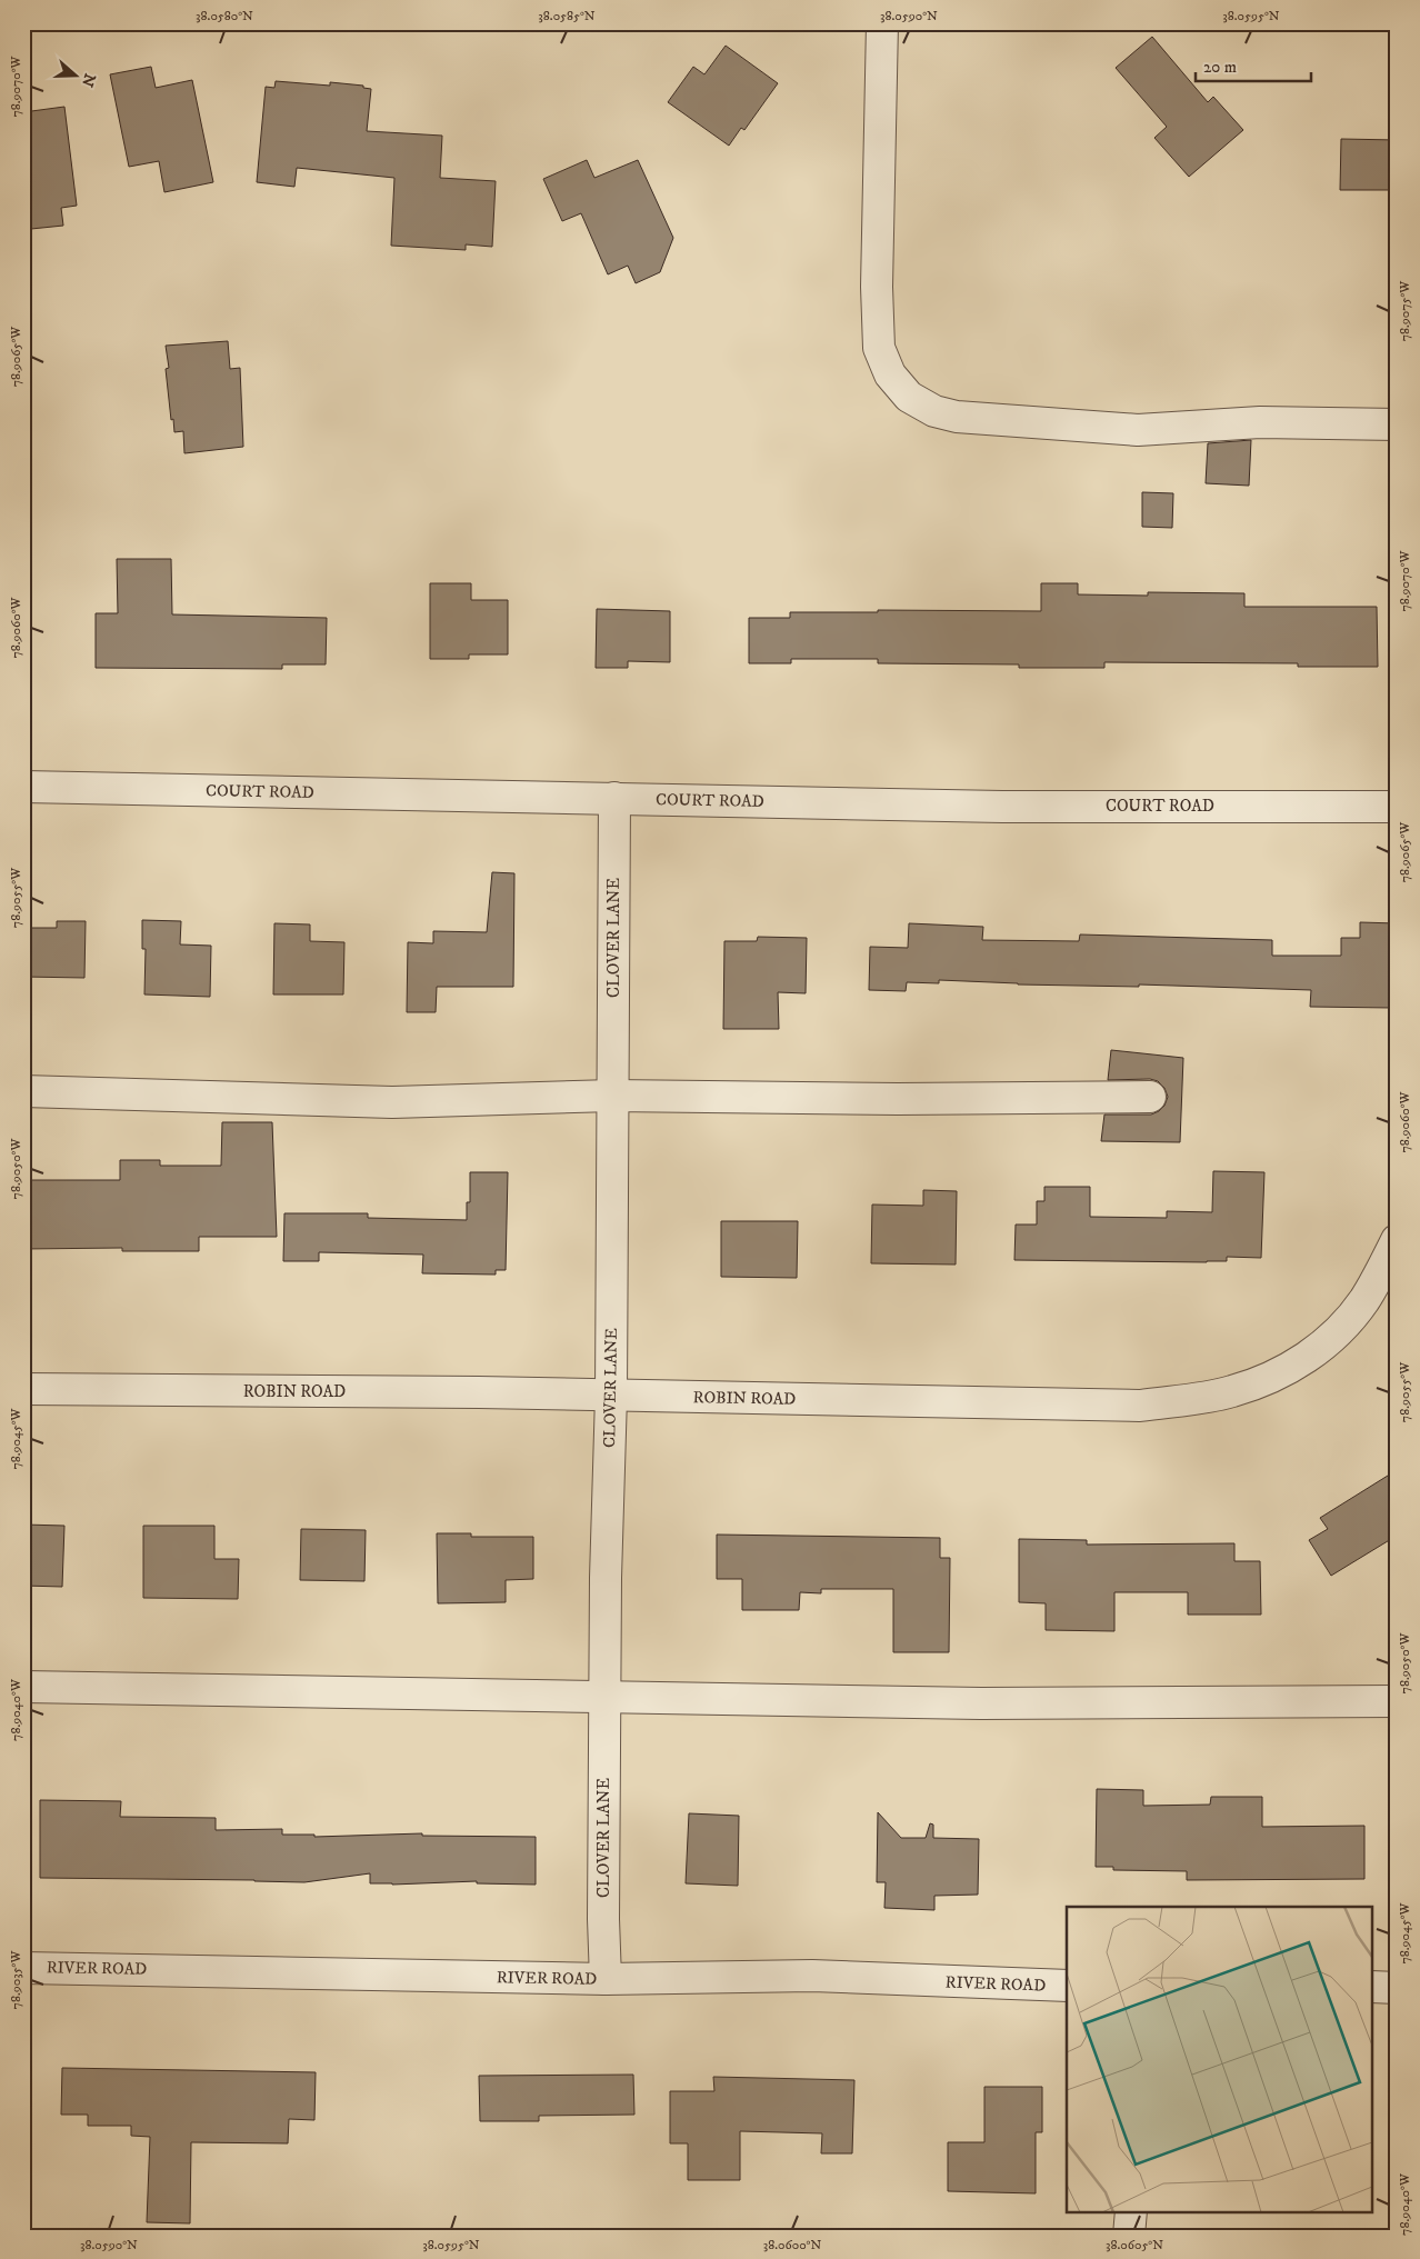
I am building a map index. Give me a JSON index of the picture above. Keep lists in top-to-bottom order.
{
  "streets": {
    "street": [
      "COURT ROAD",
      "CLOVER LANE",
      "ROBIN ROAD",
      "RIVER ROAD"
    ]
  },
  "crossings": [
    ["COURT ROAD", "CLOVER LANE"],
    ["CLOVER LANE", "ROBIN ROAD"],
    ["CLOVER LANE", "RIVER ROAD"]
  ],
  "scale_bar": "20 m",
  "north": "right",
  "coordinates": [
    "38.0580°N",
    "38.0585°N",
    "38.0590°N",
    "38.0595°N",
    "78.9070°W",
    "78.9075°W",
    "78.9065°W",
    "78.9060°W",
    "78.9055°W",
    "78.9050°W",
    "78.9045°W",
    "78.9040°W",
    "78.9035°W",
    "38.0600°N",
    "38.0605°N"
  ]
}
